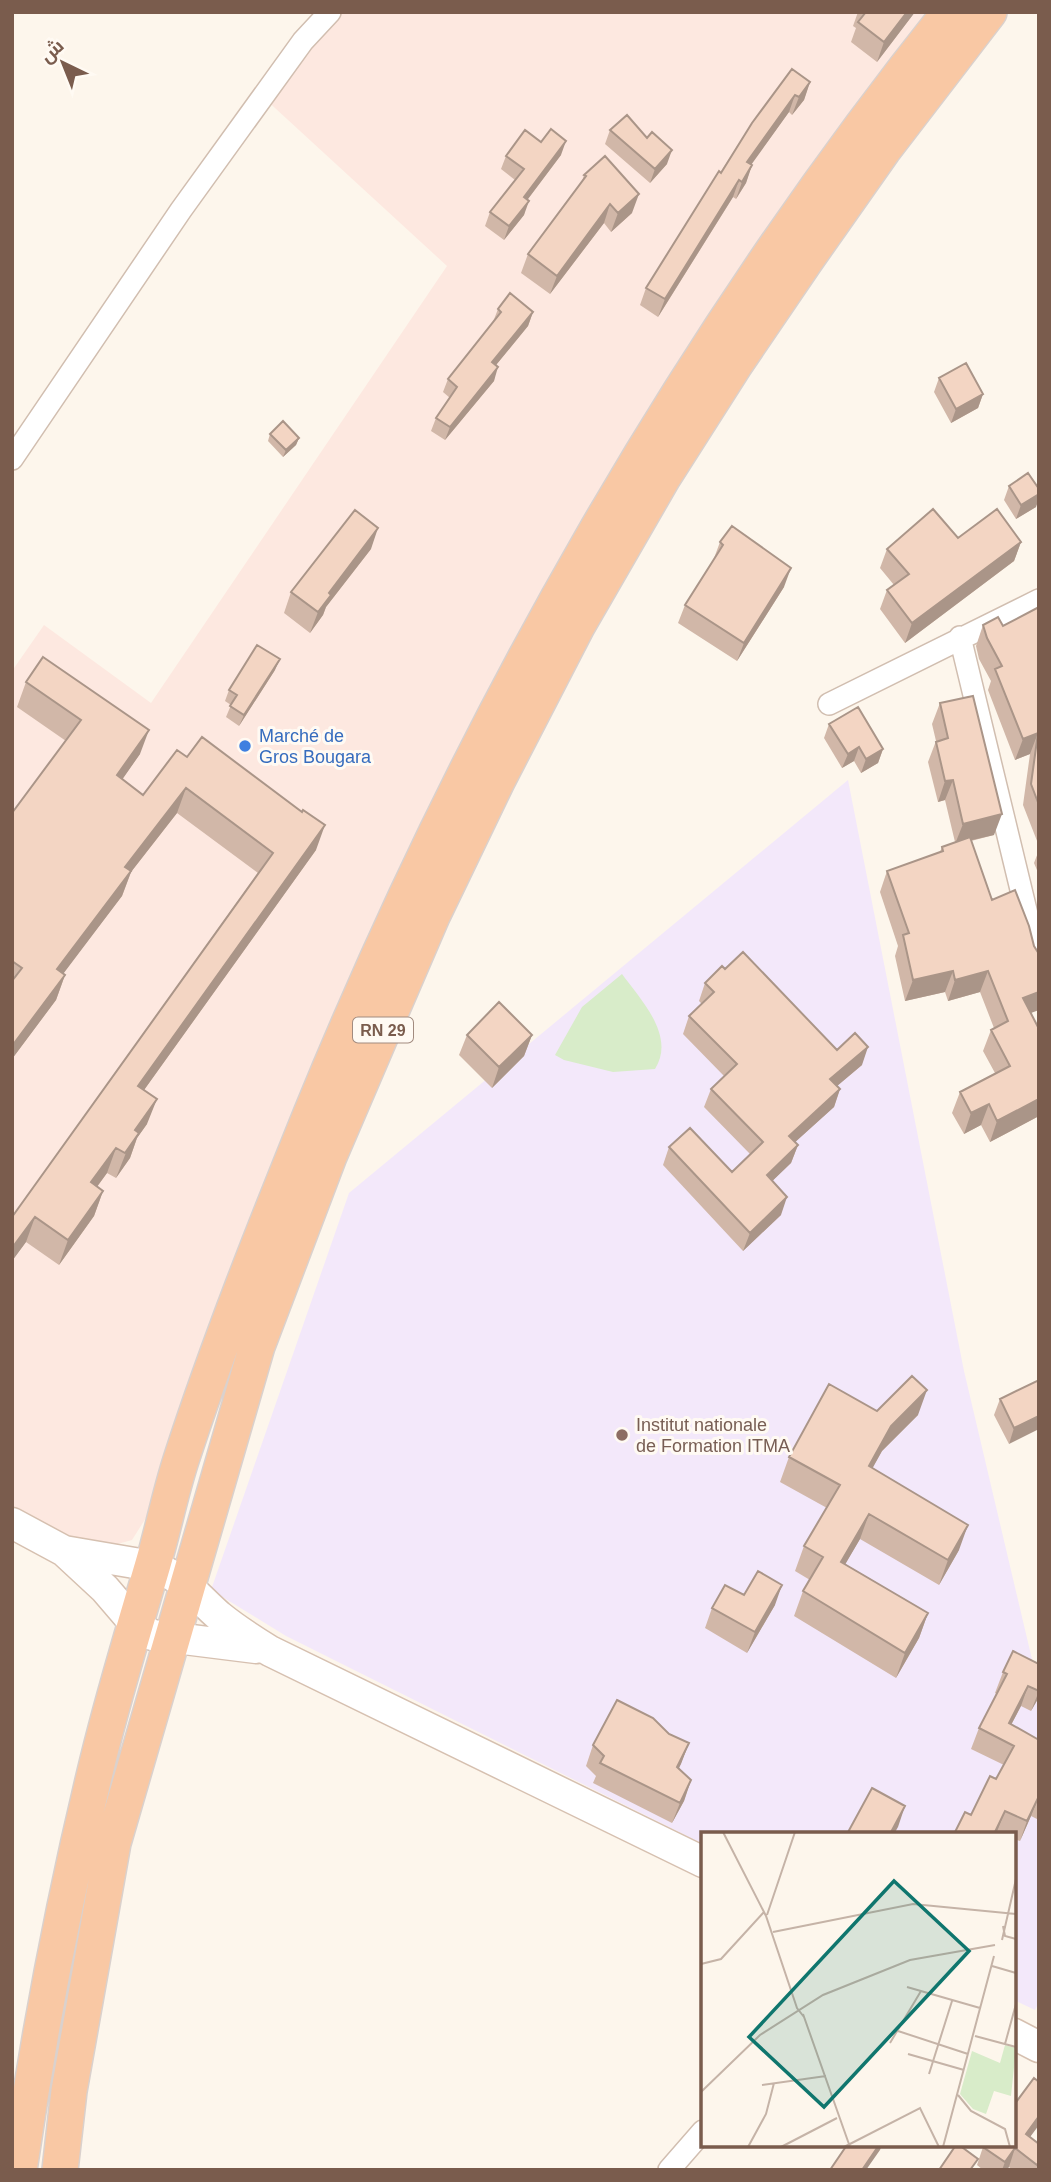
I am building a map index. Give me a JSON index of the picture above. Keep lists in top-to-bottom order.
{
  "streets": {
    "highway": ["RN 29"]
  },
  "places": ["Marché de Gros Bougara", "Institut nationale de Formation ITMA"],
  "north": "top left"
}
